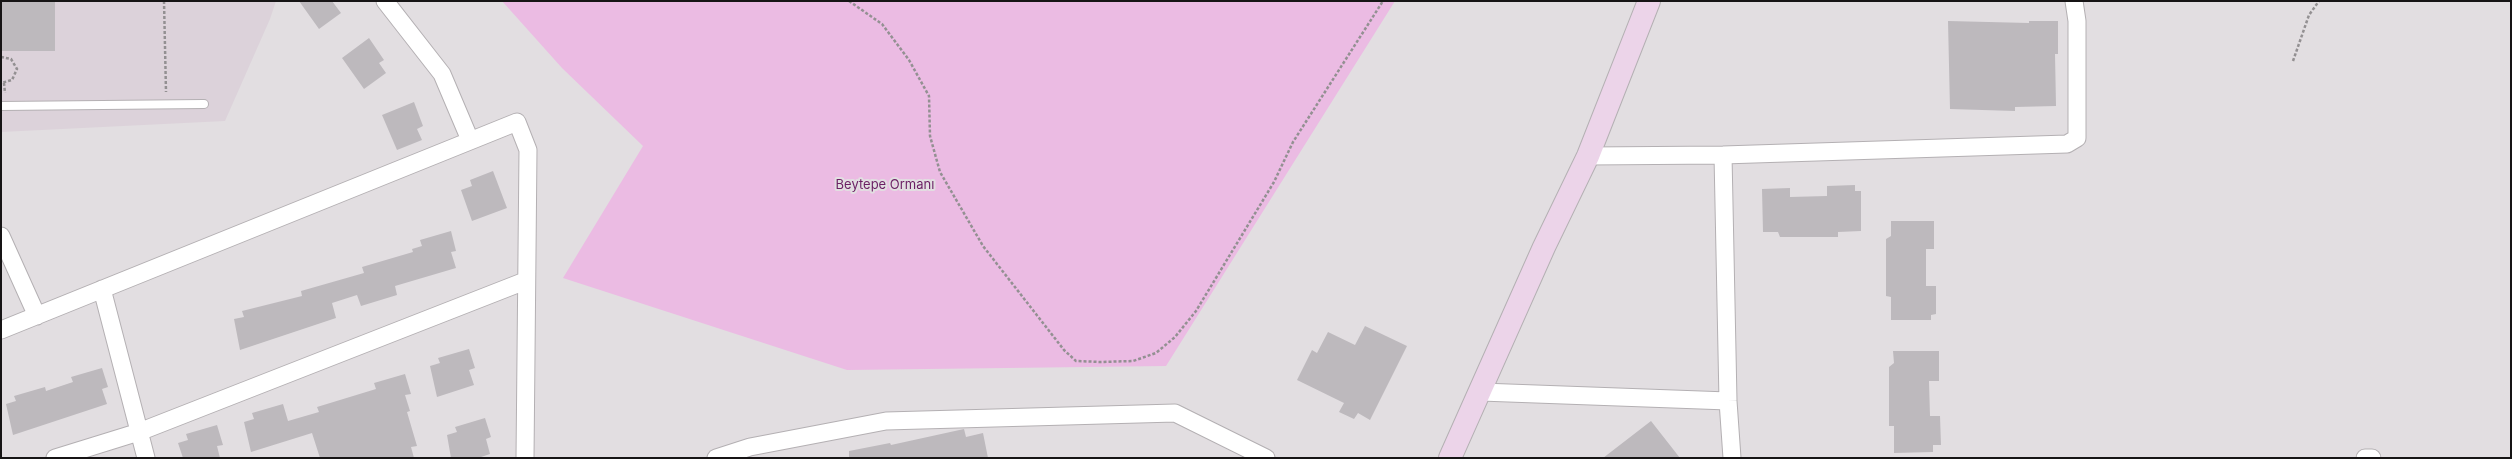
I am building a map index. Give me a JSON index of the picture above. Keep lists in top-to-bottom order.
{
  "parks": ["Beytepe Ormanı"]
}
